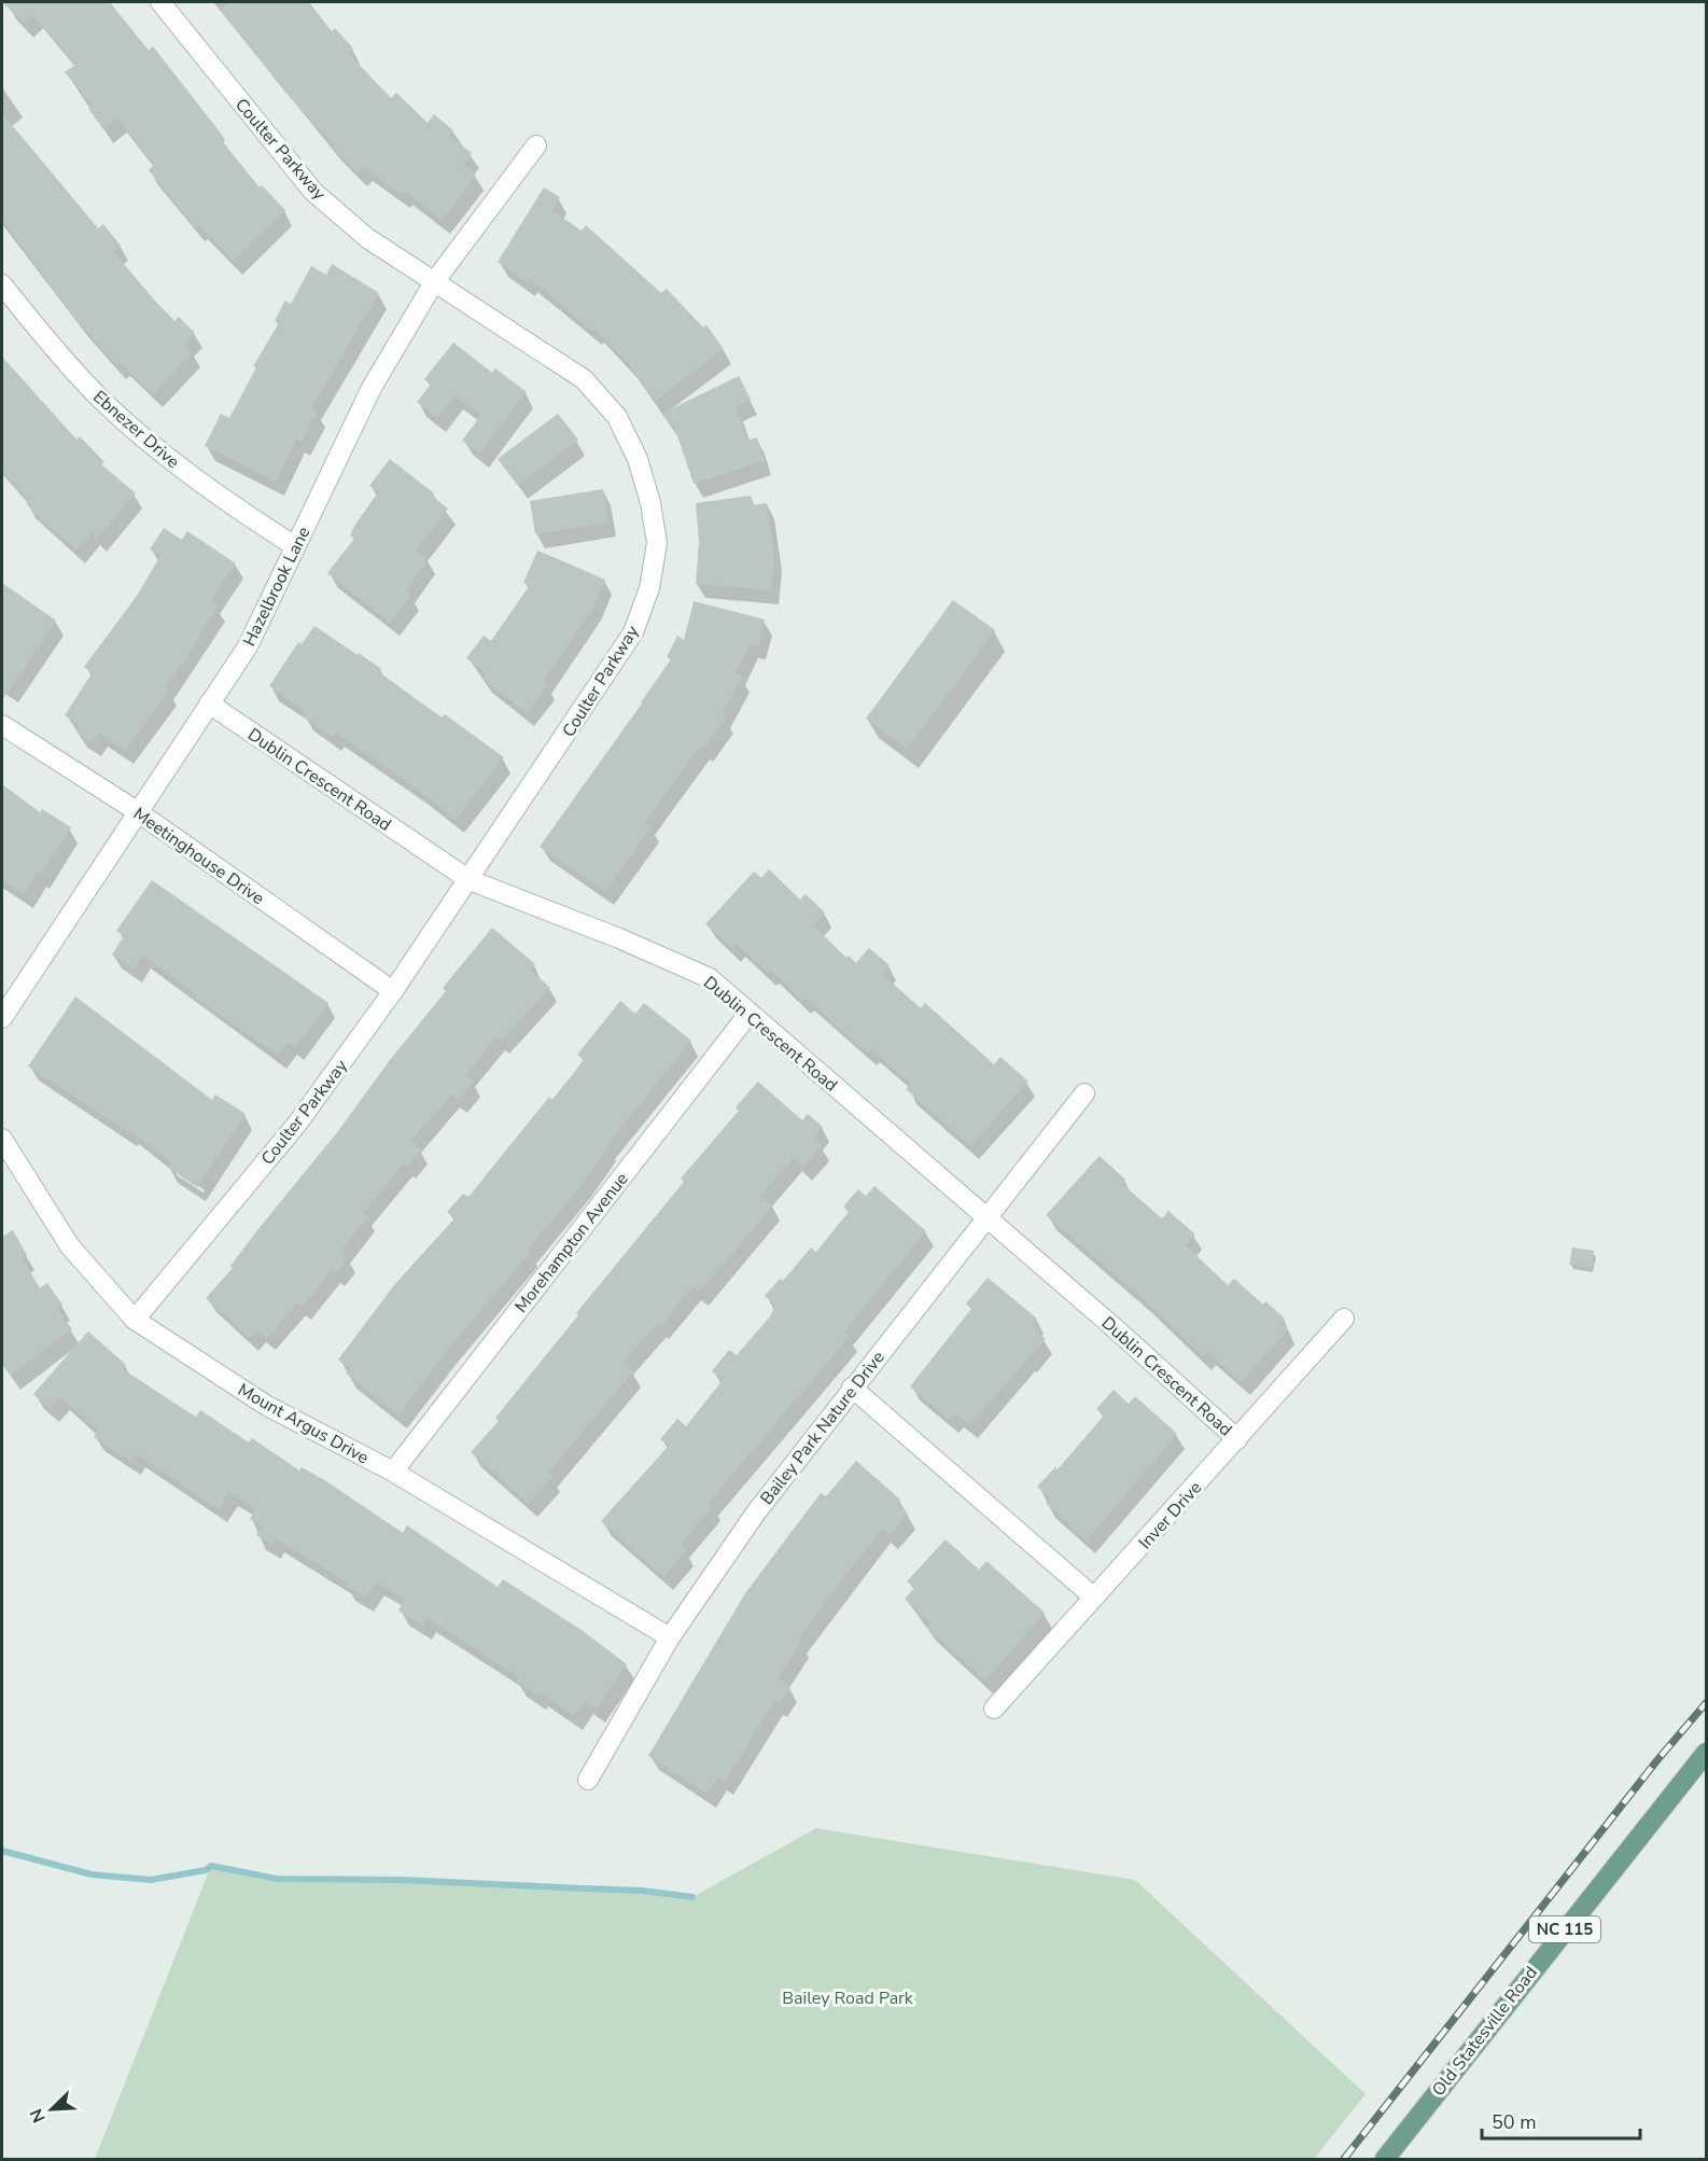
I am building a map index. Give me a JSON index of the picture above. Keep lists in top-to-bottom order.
{
  "streets": {
    "main road": ["NC 115", "Old Statesville Road"],
    "street": [
      "Coulter Parkway",
      "Ebnezer Drive",
      "Hazelbrook Lane",
      "Dublin Crescent Road",
      "Meetinghouse Drive",
      "Morehampton Avenue",
      "Mount Argus Drive",
      "Bailey Park Nature Drive",
      "Inver Drive"
    ]
  },
  "crossings": [
    ["Coulter Parkway", "Hazelbrook Lane"],
    ["Coulter Parkway", "Dublin Crescent Road"],
    ["Coulter Parkway", "Meetinghouse Drive"],
    ["Coulter Parkway", "Mount Argus Drive"],
    ["Ebnezer Drive", "Hazelbrook Lane"],
    ["Hazelbrook Lane", "Dublin Crescent Road"],
    ["Hazelbrook Lane", "Meetinghouse Drive"],
    ["Dublin Crescent Road", "Morehampton Avenue"],
    ["Dublin Crescent Road", "Bailey Park Nature Drive"],
    ["Dublin Crescent Road", "Inver Drive"],
    ["Morehampton Avenue", "Mount Argus Drive"],
    ["Mount Argus Drive", "Bailey Park Nature Drive"]
  ],
  "parks": ["Bailey Road Park"],
  "scale_bar": "50 m",
  "north": "bottom left"
}
